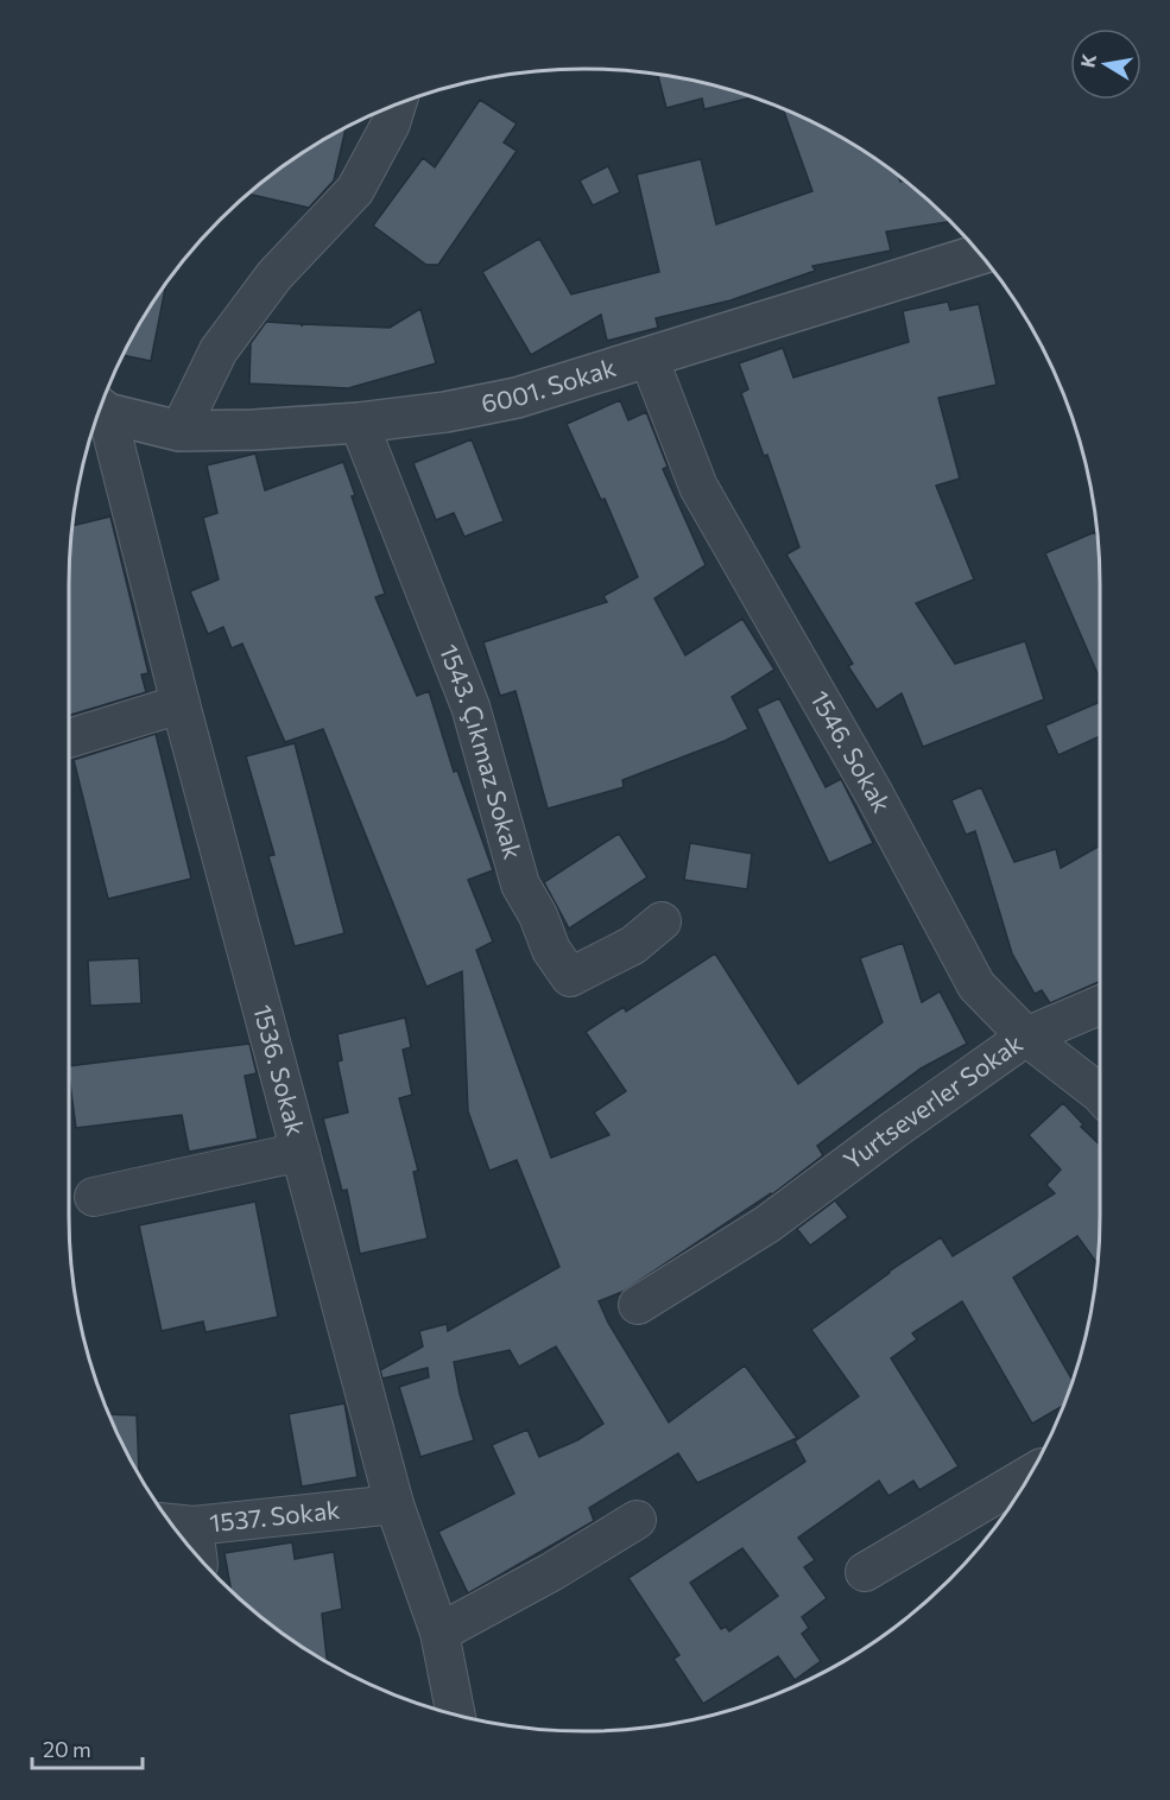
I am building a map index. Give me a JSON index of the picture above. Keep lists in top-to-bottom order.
{
  "streets": {
    "street": [
      "6001. Sokak",
      "1546. Sokak",
      "1543. Çıkmaz Sokak",
      "1536. Sokak",
      "Yurtseverler Sokak",
      "1537. Sokak"
    ]
  },
  "crossings": [
    ["6001. Sokak", "1546. Sokak"],
    ["6001. Sokak", "1543. Çıkmaz Sokak"],
    ["6001. Sokak", "1536. Sokak"],
    ["1546. Sokak", "Yurtseverler Sokak"],
    ["1536. Sokak", "1537. Sokak"]
  ],
  "scale_bar": "20 m",
  "north": "left"
}
